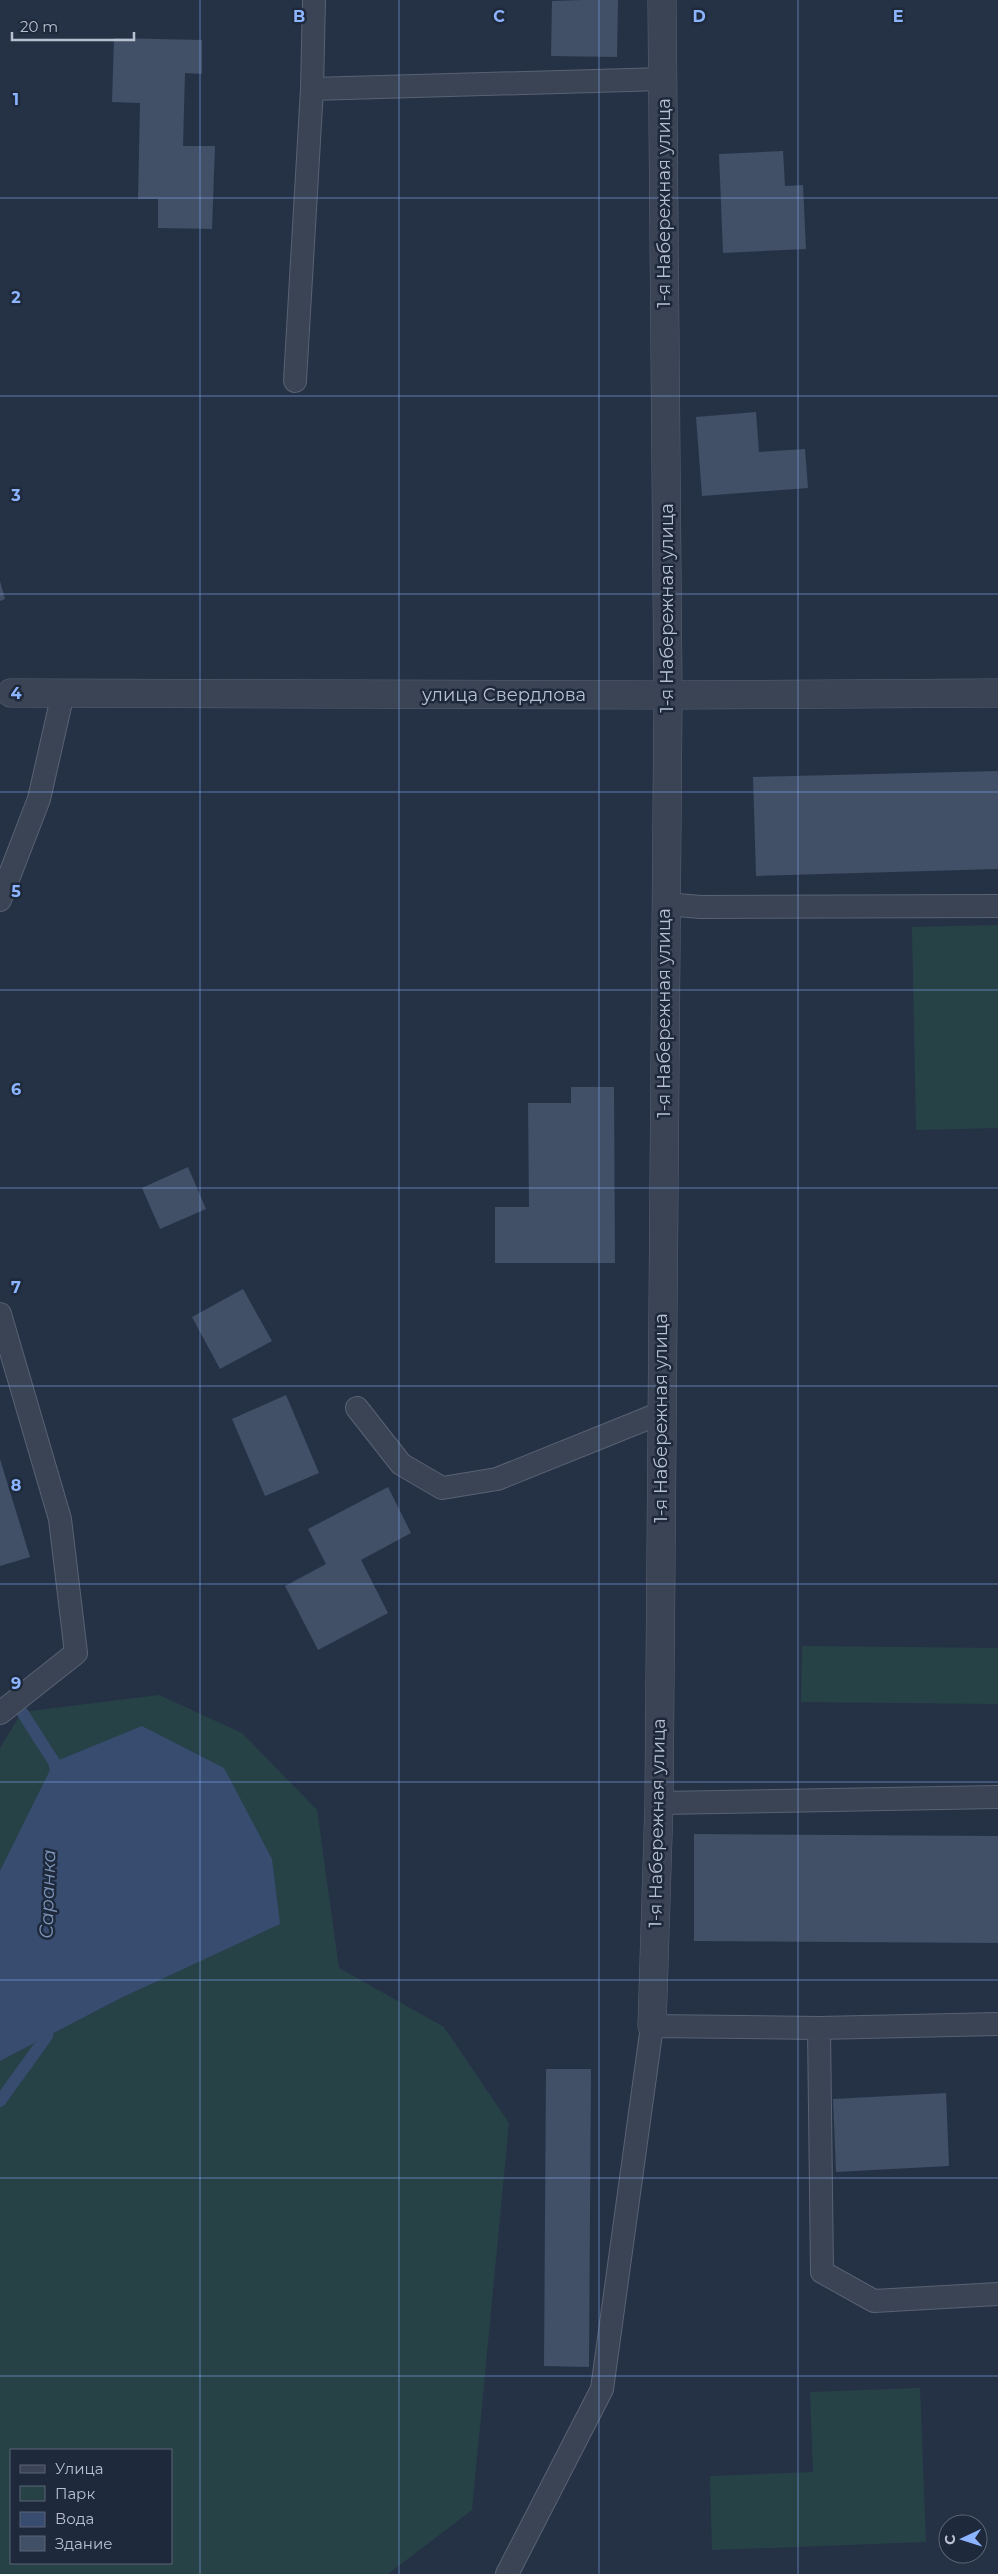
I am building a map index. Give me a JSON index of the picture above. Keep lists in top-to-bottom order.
{
  "streets": {
    "street": ["1-я Набережная улица", "улица Свердлова"]
  },
  "crossings": [
    ["1-я Набережная улица", "улица Свердлова"]
  ],
  "water": ["Саранка"],
  "legend": [
    "Улица",
    "Парк",
    "Вода",
    "Здание"
  ],
  "scale_bar": "20 m",
  "north": "left",
  "grid": {
    "columns": [
      "B",
      "C",
      "D",
      "E"
    ],
    "rows": [
      "1",
      "2",
      "3",
      "4",
      "5",
      "6",
      "7",
      "8",
      "9"
    ]
  }
}
